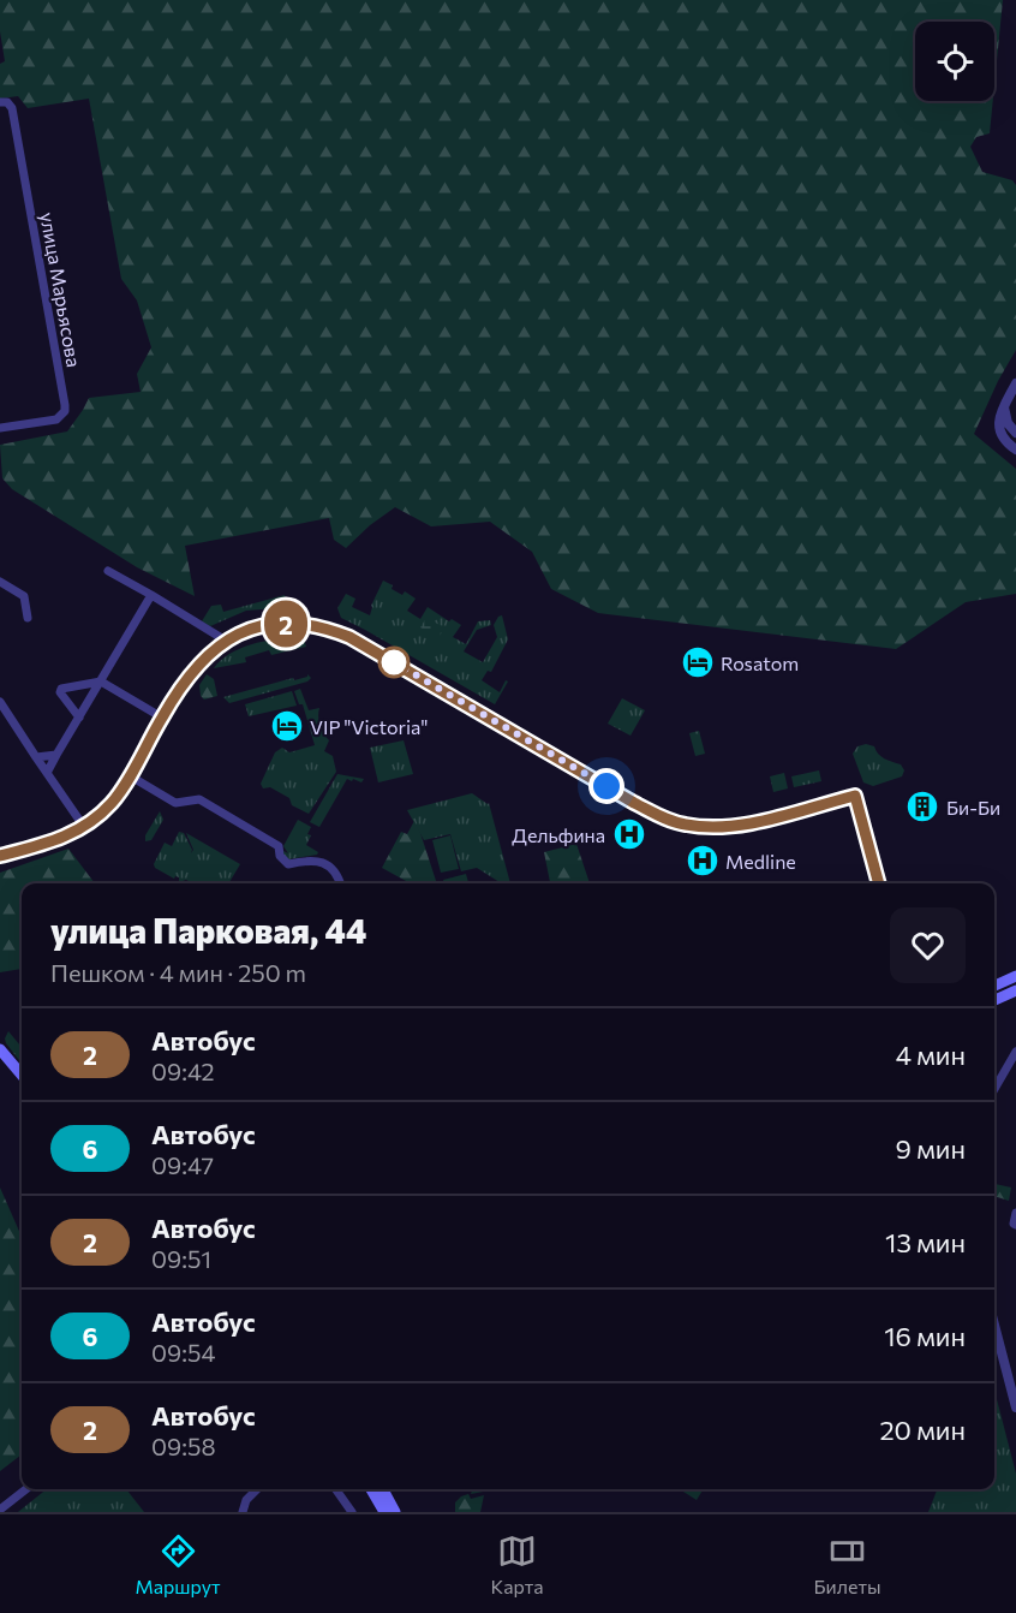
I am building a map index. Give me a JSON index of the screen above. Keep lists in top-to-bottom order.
{
  "streets": {
    "street": ["улица Марьясова"]
  },
  "places": {
    "hotel": ["Rosatom", "VIP \"Victoria\""],
    "building": ["Би-Би"],
    "hospital": ["Дельфина", "Medline"]
  },
  "lines": ["bus line 2"],
  "page": {
    "on_map": "2",
    "heading": ["улица Парковая, 44", "Пешком · 4 мин · 250 m"],
    "list": [
      {
        "mark": "2",
        "name": "Автобус",
        "note": "09:42",
        "value": "4 мин"
      },
      {
        "mark": "6",
        "name": "Автобус",
        "note": "09:47",
        "value": "9 мин"
      },
      {
        "mark": "2",
        "name": "Автобус",
        "note": "09:51",
        "value": "13 мин"
      },
      {
        "mark": "6",
        "name": "Автобус",
        "note": "09:54",
        "value": "16 мин"
      },
      {
        "mark": "2",
        "name": "Автобус",
        "note": "09:58",
        "value": "20 мин"
      }
    ],
    "tabs": ["Маршрут", "Карта", "Билеты"]
  }
}
